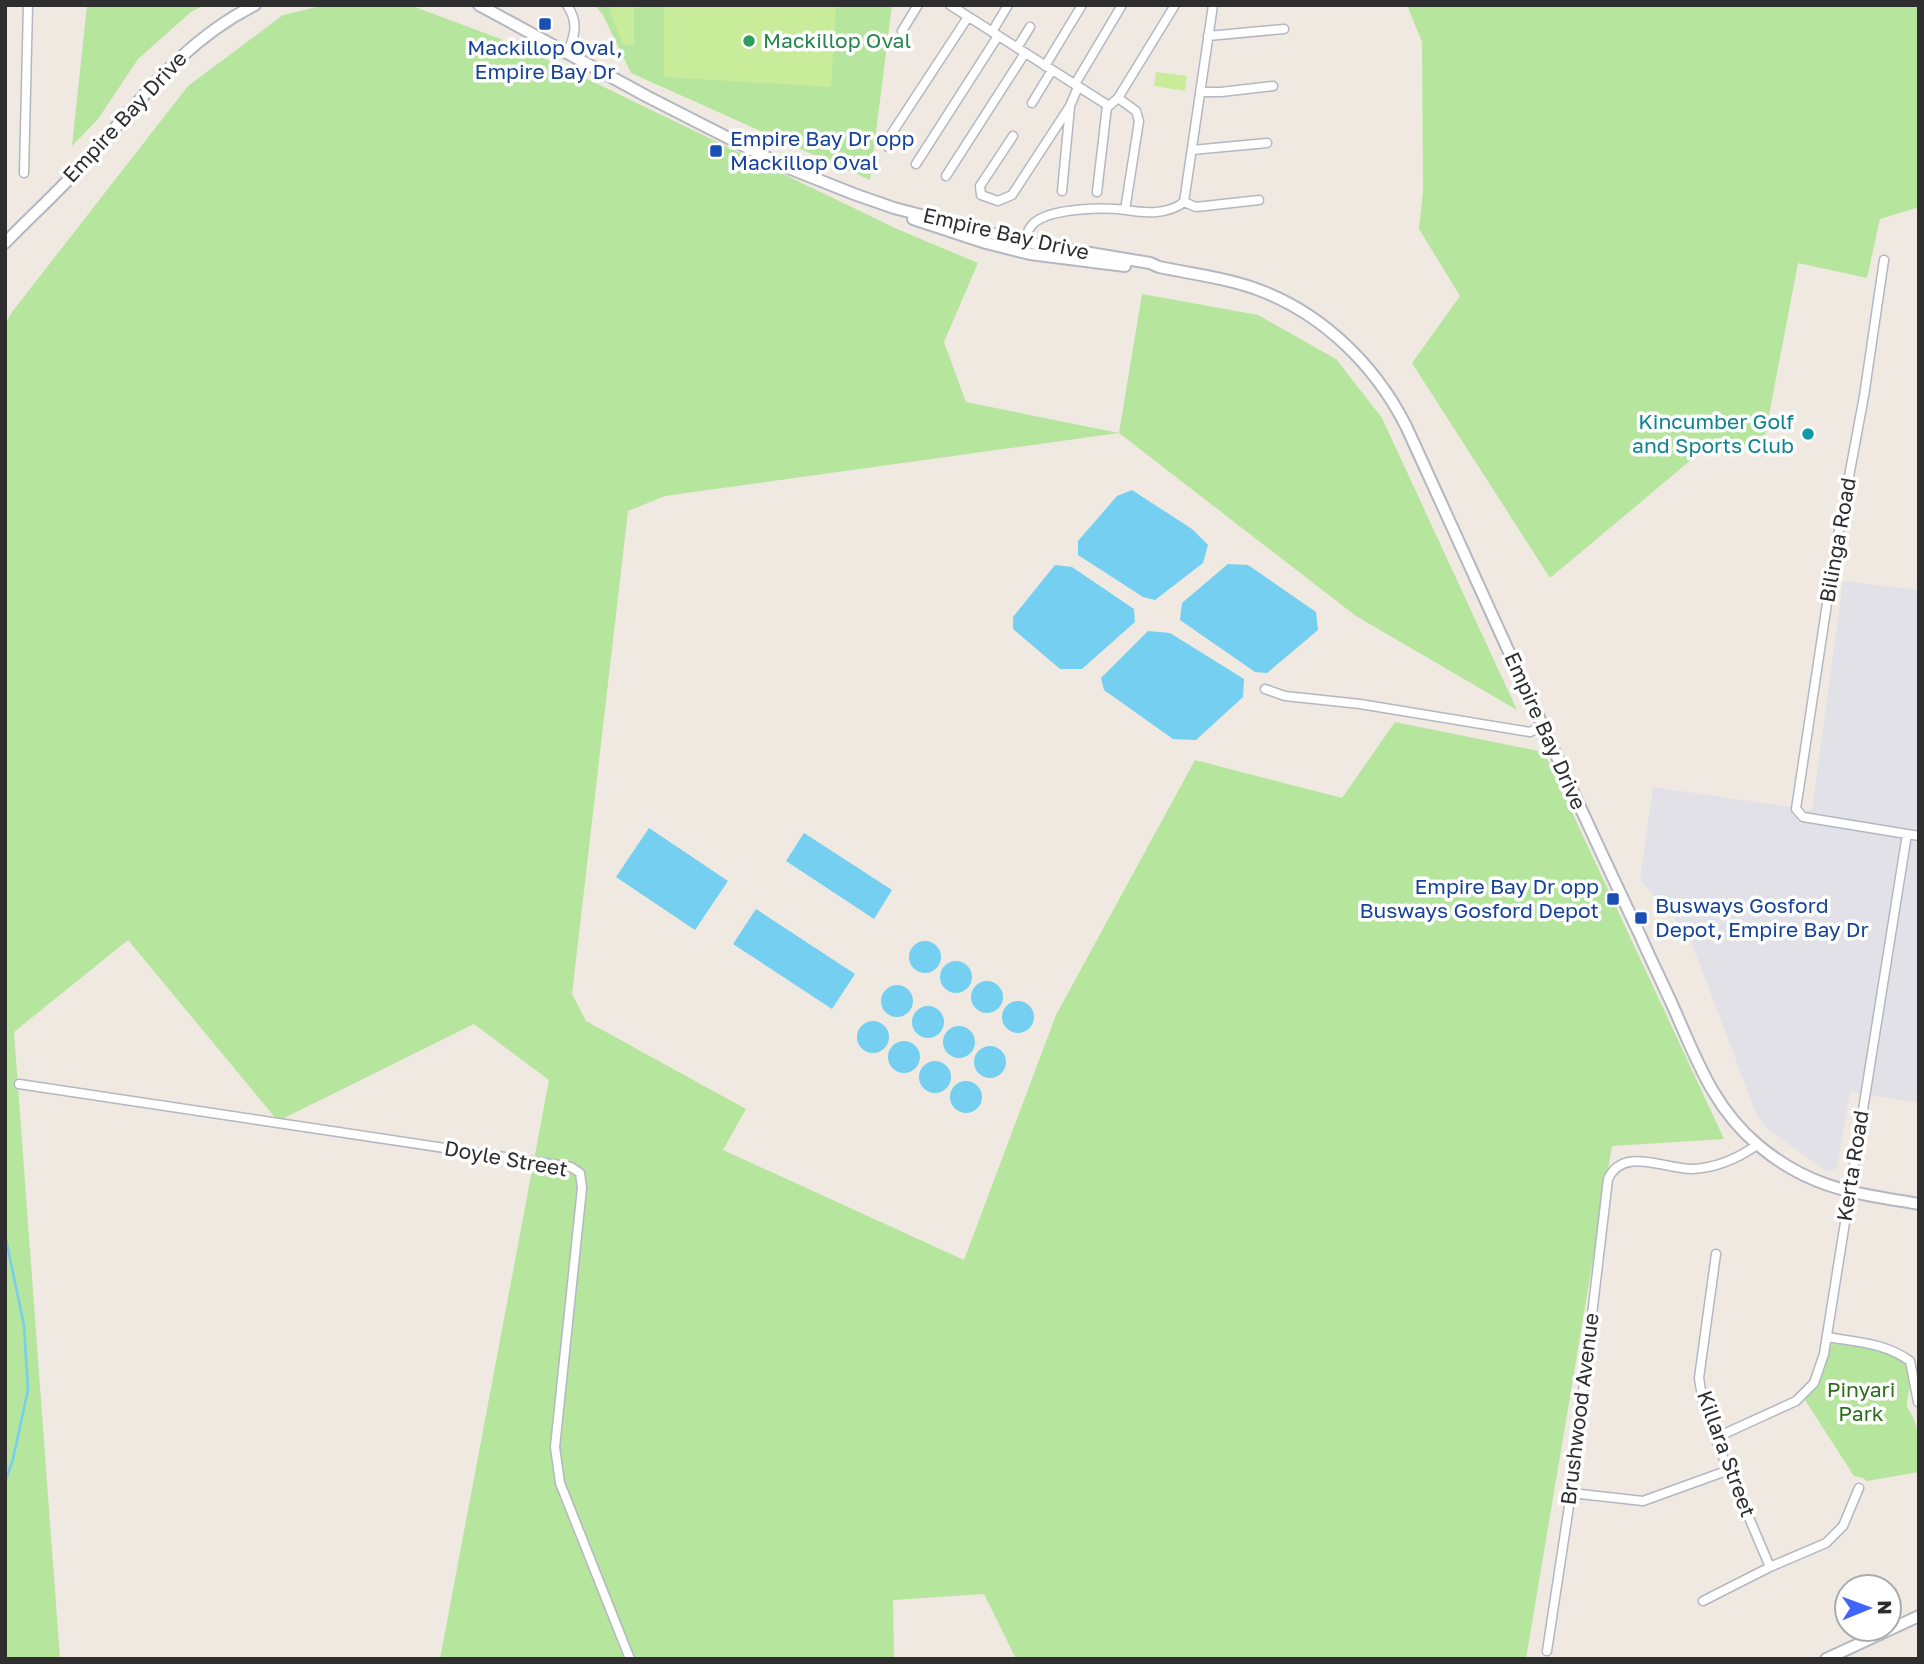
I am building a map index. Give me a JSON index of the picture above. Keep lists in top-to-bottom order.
{
  "streets": {
    "main road": ["Empire Bay Drive"],
    "street": [
      "Bilinga Road",
      "Doyle Street",
      "Kerta Road",
      "Brushwood Avenue",
      "Killara Street"
    ]
  },
  "crossings": [
    ["Empire Bay Drive", "Kerta Road"],
    ["Empire Bay Drive", "Brushwood Avenue"],
    ["Bilinga Road", "Kerta Road"],
    ["Kerta Road", "Killara Street"]
  ],
  "parks": ["Pinyari Park"],
  "places": {
    "transit": [
      "Mackillop Oval, Empire Bay Dr",
      "Empire Bay Dr opp Mackillop Oval",
      "Empire Bay Dr opp Busways Gosford Depot",
      "Busways Gosford Depot, Empire Bay Dr"
    ],
    "other": ["Mackillop Oval", "Kincumber Golf and Sports Club"]
  },
  "north": "right"
}
